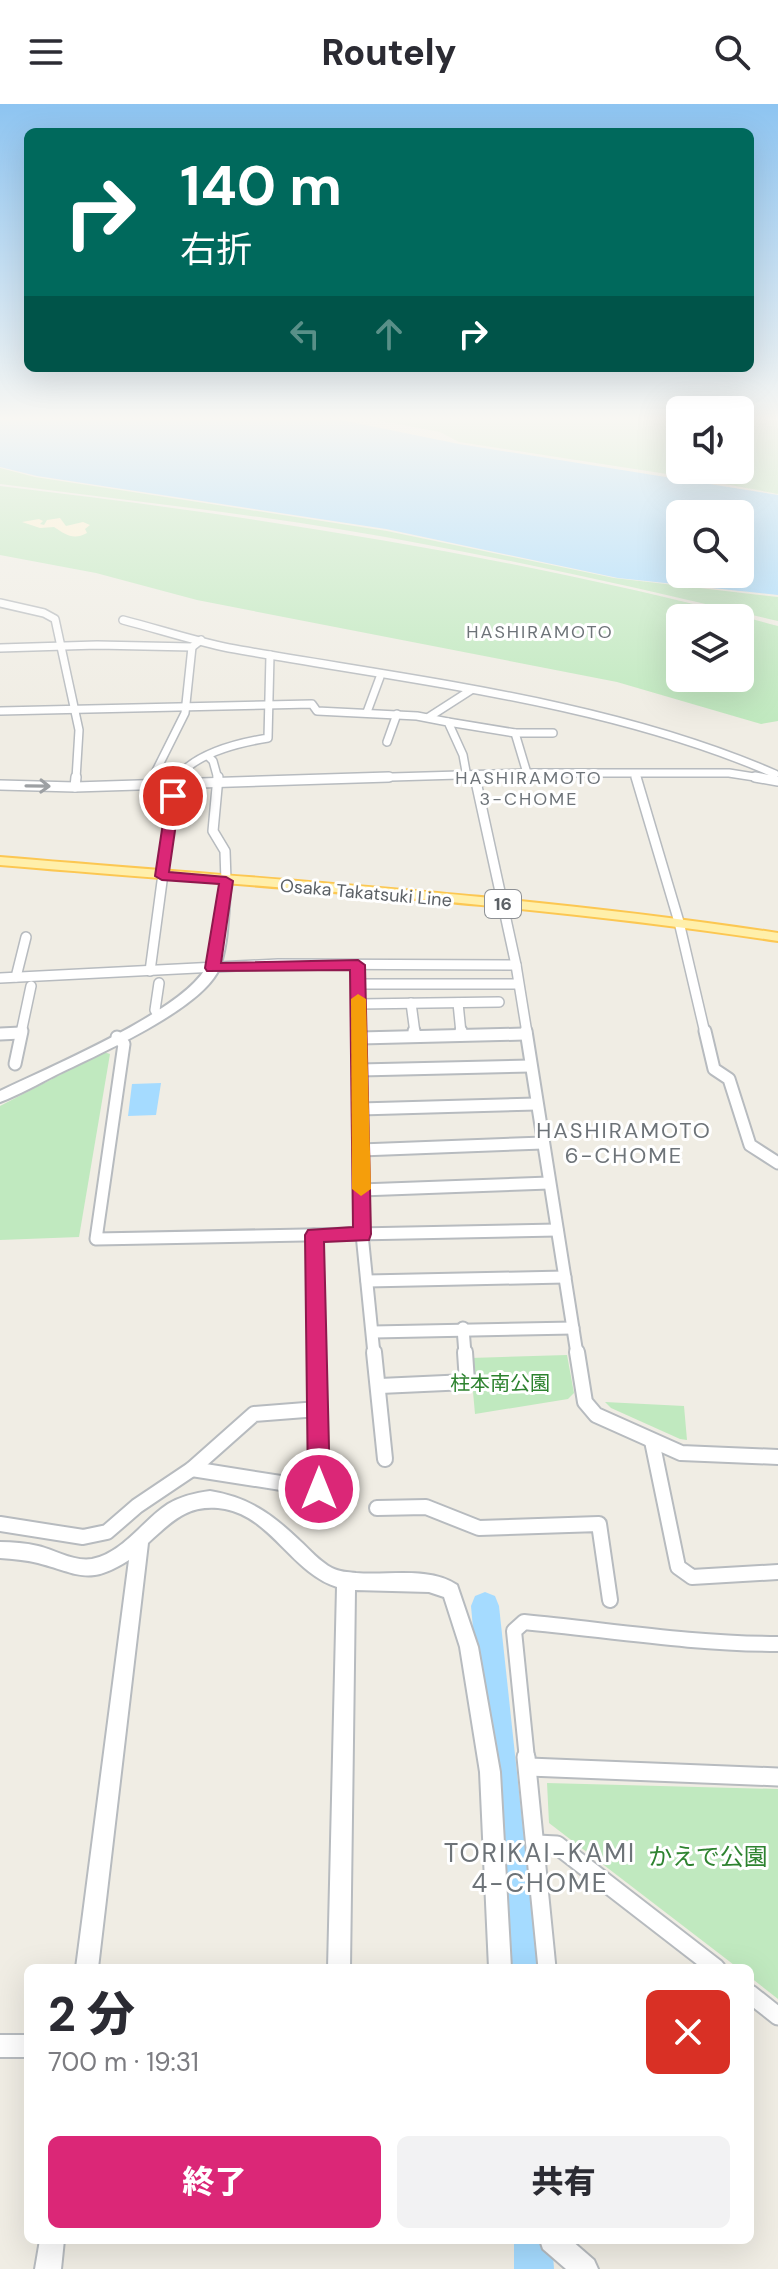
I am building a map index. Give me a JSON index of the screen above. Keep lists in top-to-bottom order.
{
  "streets": {
    "main road": ["Osaka Takatsuki Line", "16"]
  },
  "districts": [
    "HASHIRAMOTO",
    "HASHIRAMOTO 3-CHOME",
    "HASHIRAMOTO 6-CHOME",
    "TORIKAI-KAMI 4-CHOME"
  ],
  "parks": ["柱本南公園", "かえで公園"],
  "page": {
    "header": "Routely",
    "turn": ["140 m", "右折"],
    "heading": ["2 分", "700 m · 19:31"],
    "buttons": ["終了", "共有"]
  }
}
